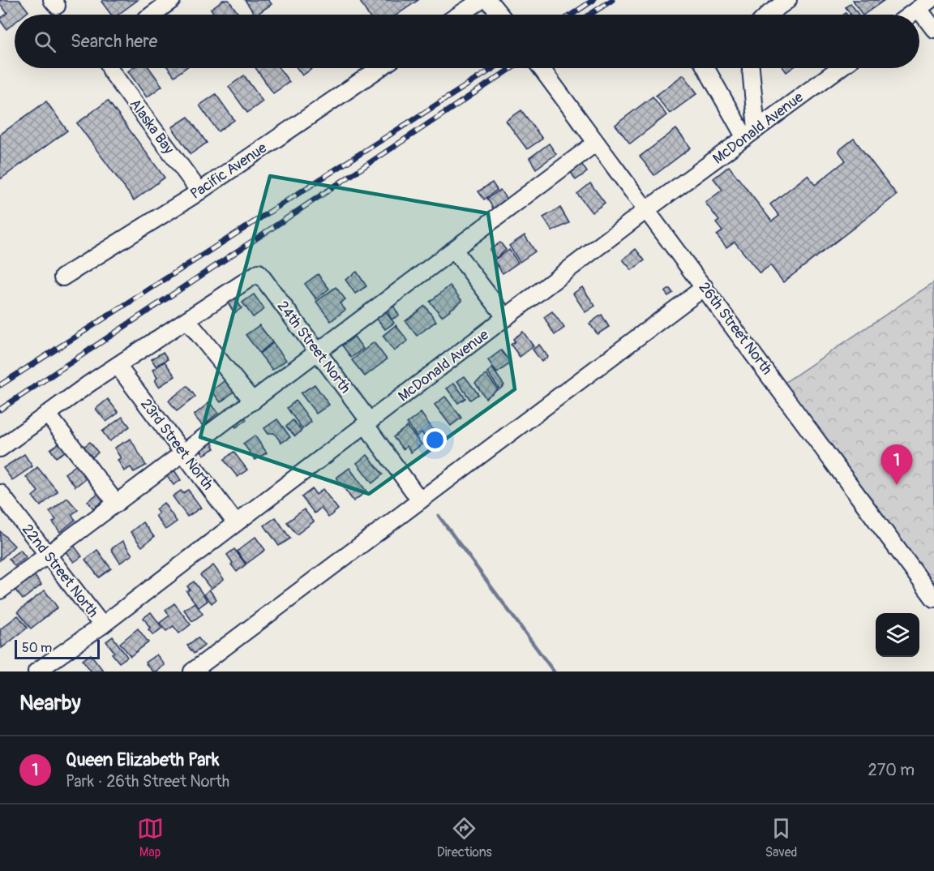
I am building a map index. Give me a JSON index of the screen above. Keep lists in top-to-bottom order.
{
  "streets": {
    "street": [
      "Alaska Bay",
      "McDonald Avenue",
      "Pacific Avenue",
      "26th Street North",
      "24th Street North",
      "23rd Street North",
      "22nd Street North"
    ]
  },
  "crossings": [
    ["Alaska Bay", "Pacific Avenue"],
    ["McDonald Avenue", "26th Street North"],
    ["McDonald Avenue", "24th Street North"],
    ["McDonald Avenue", "23rd Street North"],
    ["McDonald Avenue", "22nd Street North"]
  ],
  "scale_bar": "50 m",
  "page": {
    "search": "Search here",
    "pins": "1",
    "scale": "50 m",
    "heading": "Nearby",
    "list": [
      {
        "mark": "1",
        "name": "Queen Elizabeth Park",
        "note": "Park · 26th Street North",
        "value": "270 m"
      }
    ],
    "nav": ["Map", "Directions", "Saved"]
  }
}
